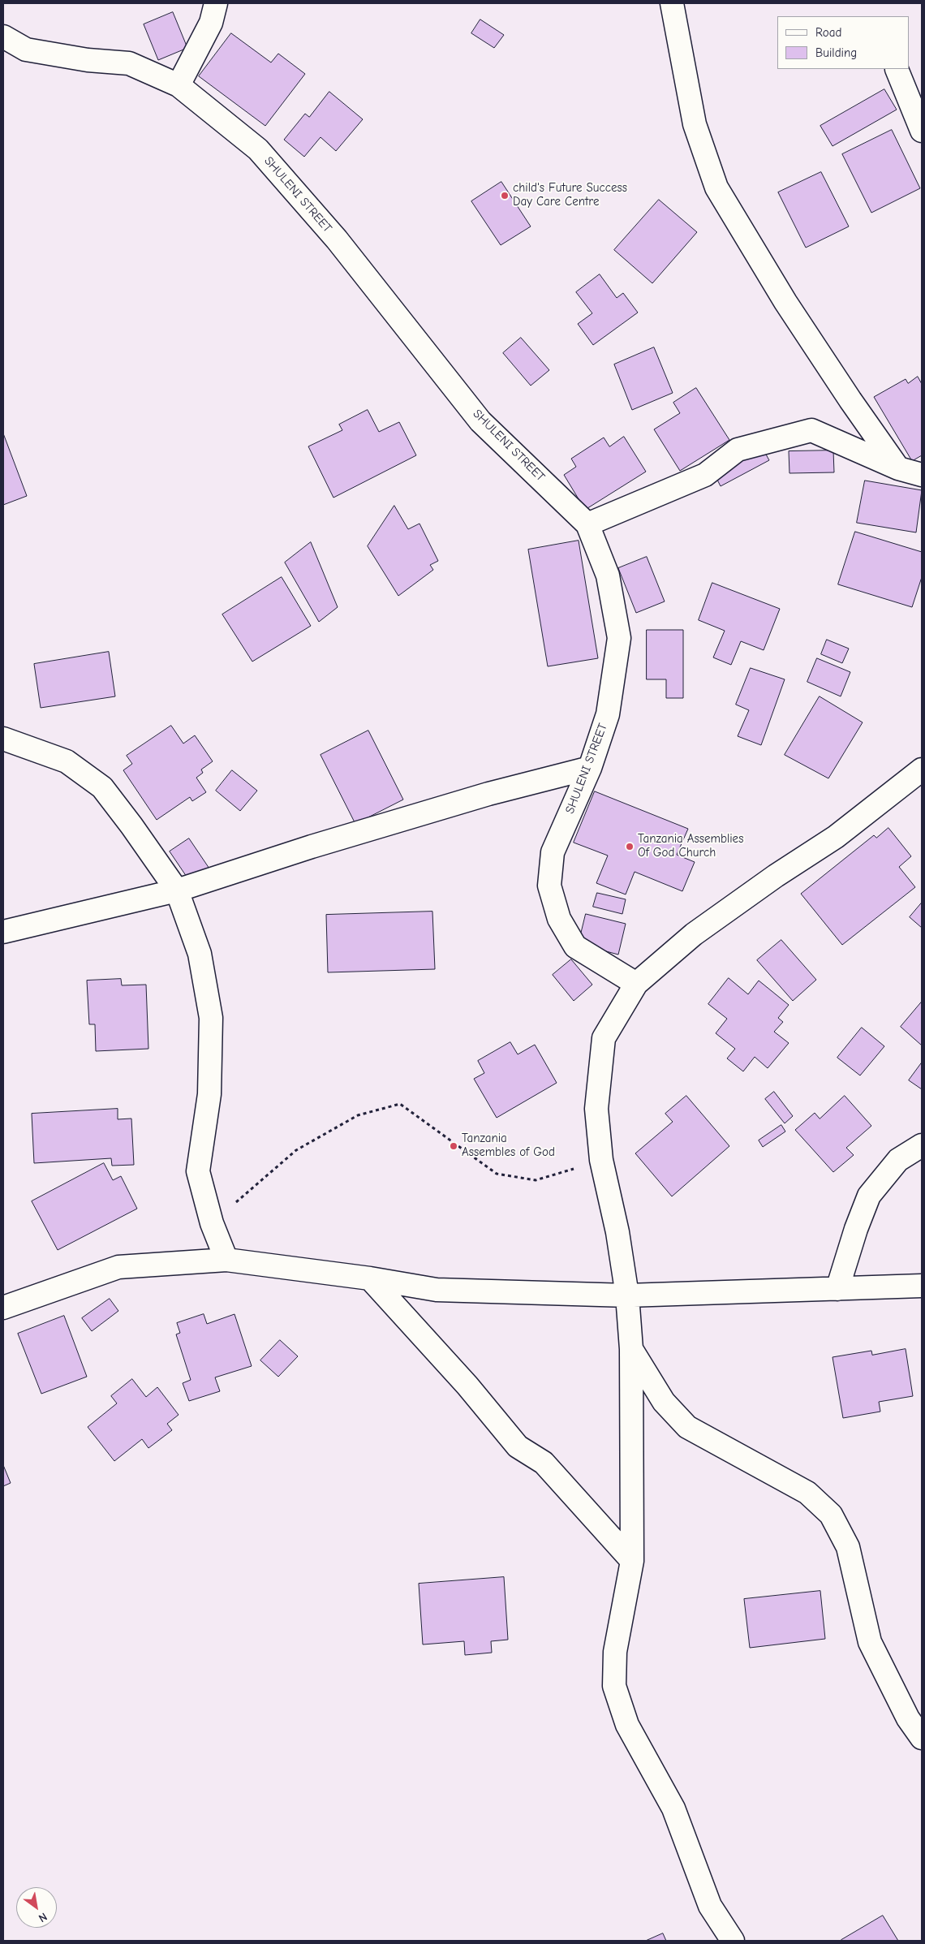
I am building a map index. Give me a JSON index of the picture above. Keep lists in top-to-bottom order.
{
  "streets": {
    "street": ["SHULENI STREET"]
  },
  "places": ["child's Future Success Day Care Centre", "Tanzania Assemblies Of God Church", "Tanzania Assembles of God"],
  "legend": ["Road", "Building"],
  "north": "bottom right"
}
